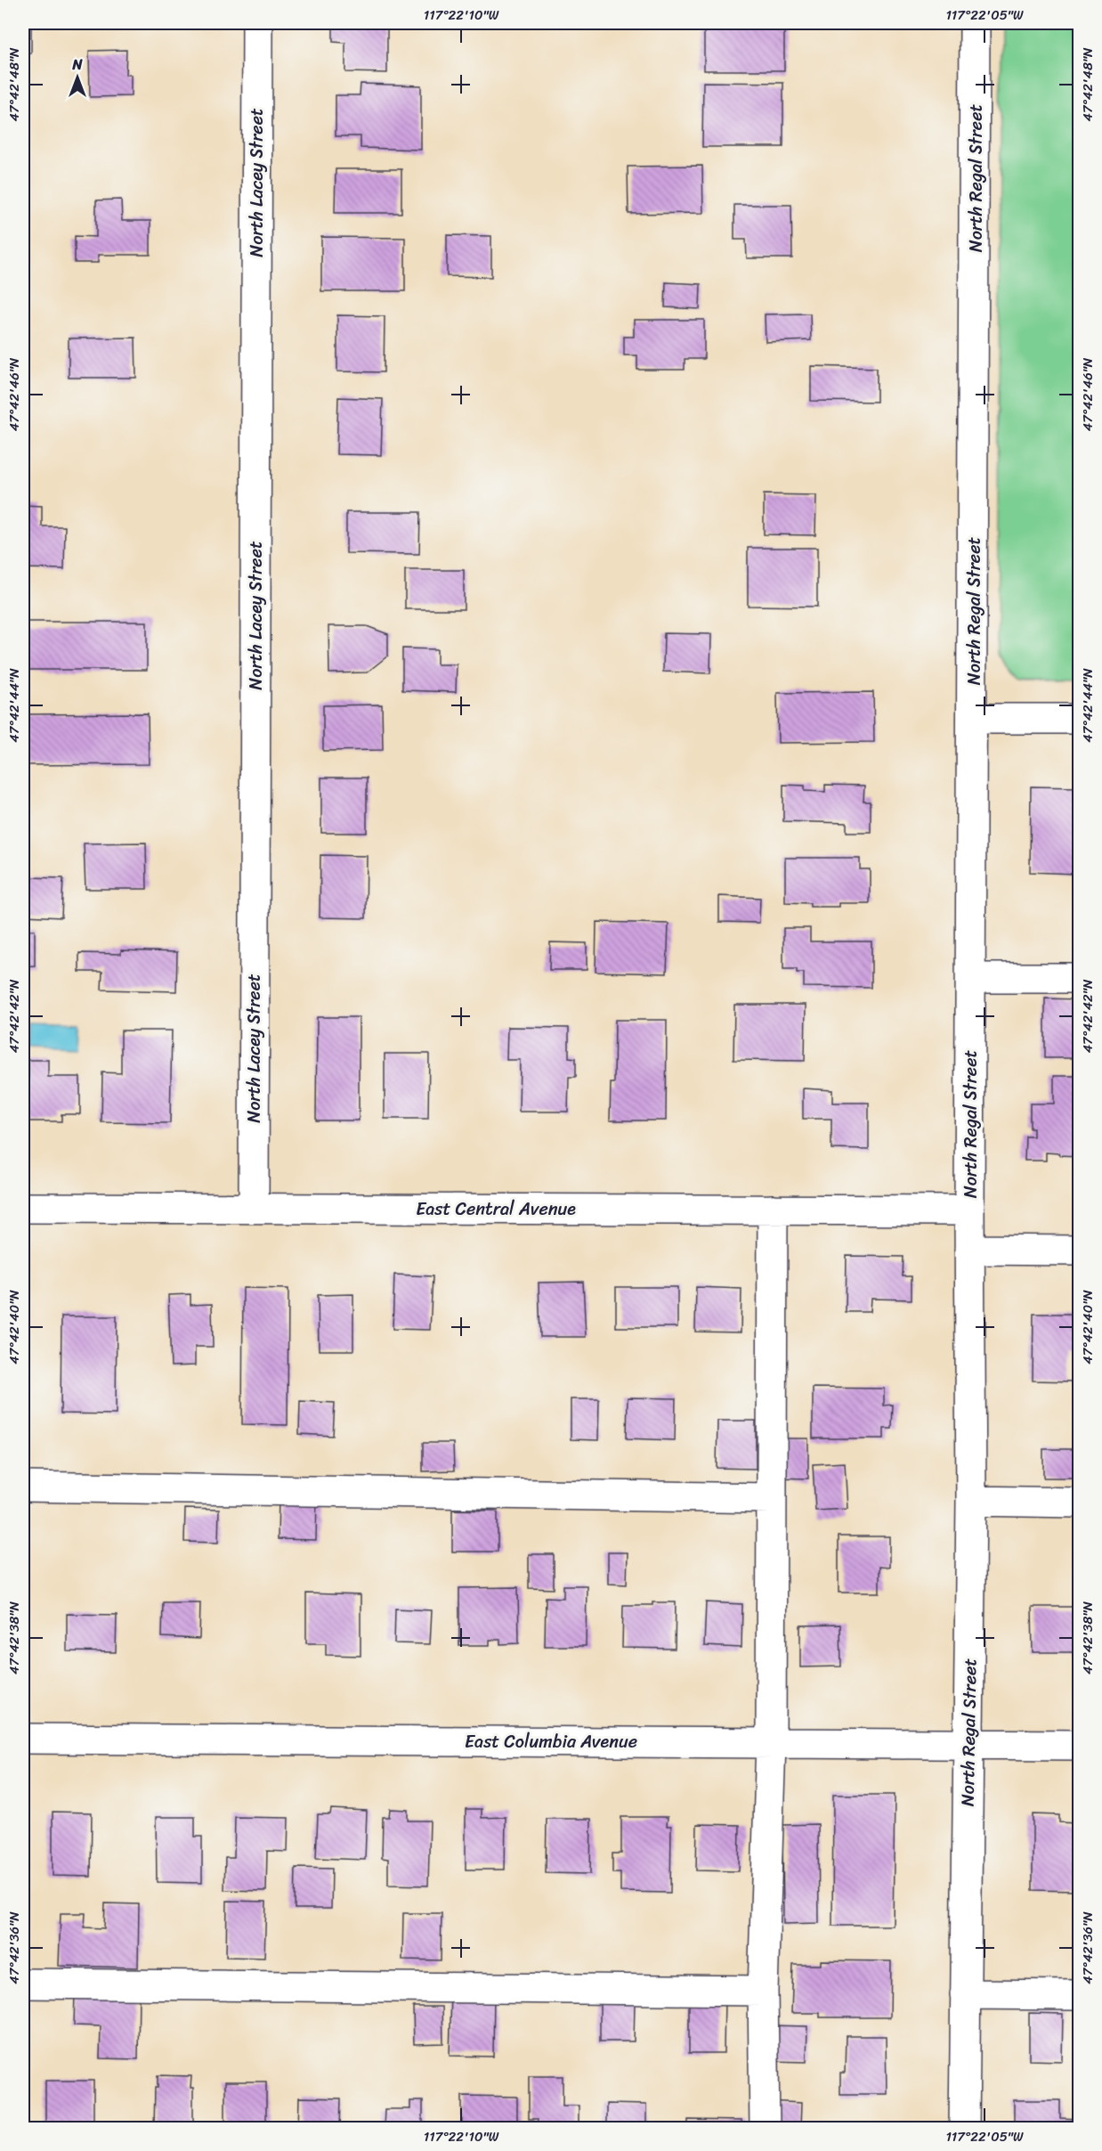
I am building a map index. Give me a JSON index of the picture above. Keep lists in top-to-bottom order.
{
  "streets": {
    "street": [
      "North Regal Street",
      "North Lacey Street",
      "East Central Avenue",
      "East Columbia Avenue"
    ]
  },
  "crossings": [
    ["North Regal Street", "East Central Avenue"],
    ["North Regal Street", "East Columbia Avenue"],
    ["North Lacey Street", "East Central Avenue"]
  ],
  "north": "top",
  "coordinates": [
    "117°22'10\"W",
    "117°22'05\"W",
    "47°42'48\"N",
    "47°42'46\"N",
    "47°42'44\"N",
    "47°42'42\"N",
    "47°42'40\"N",
    "47°42'38\"N",
    "47°42'36\"N"
  ]
}
